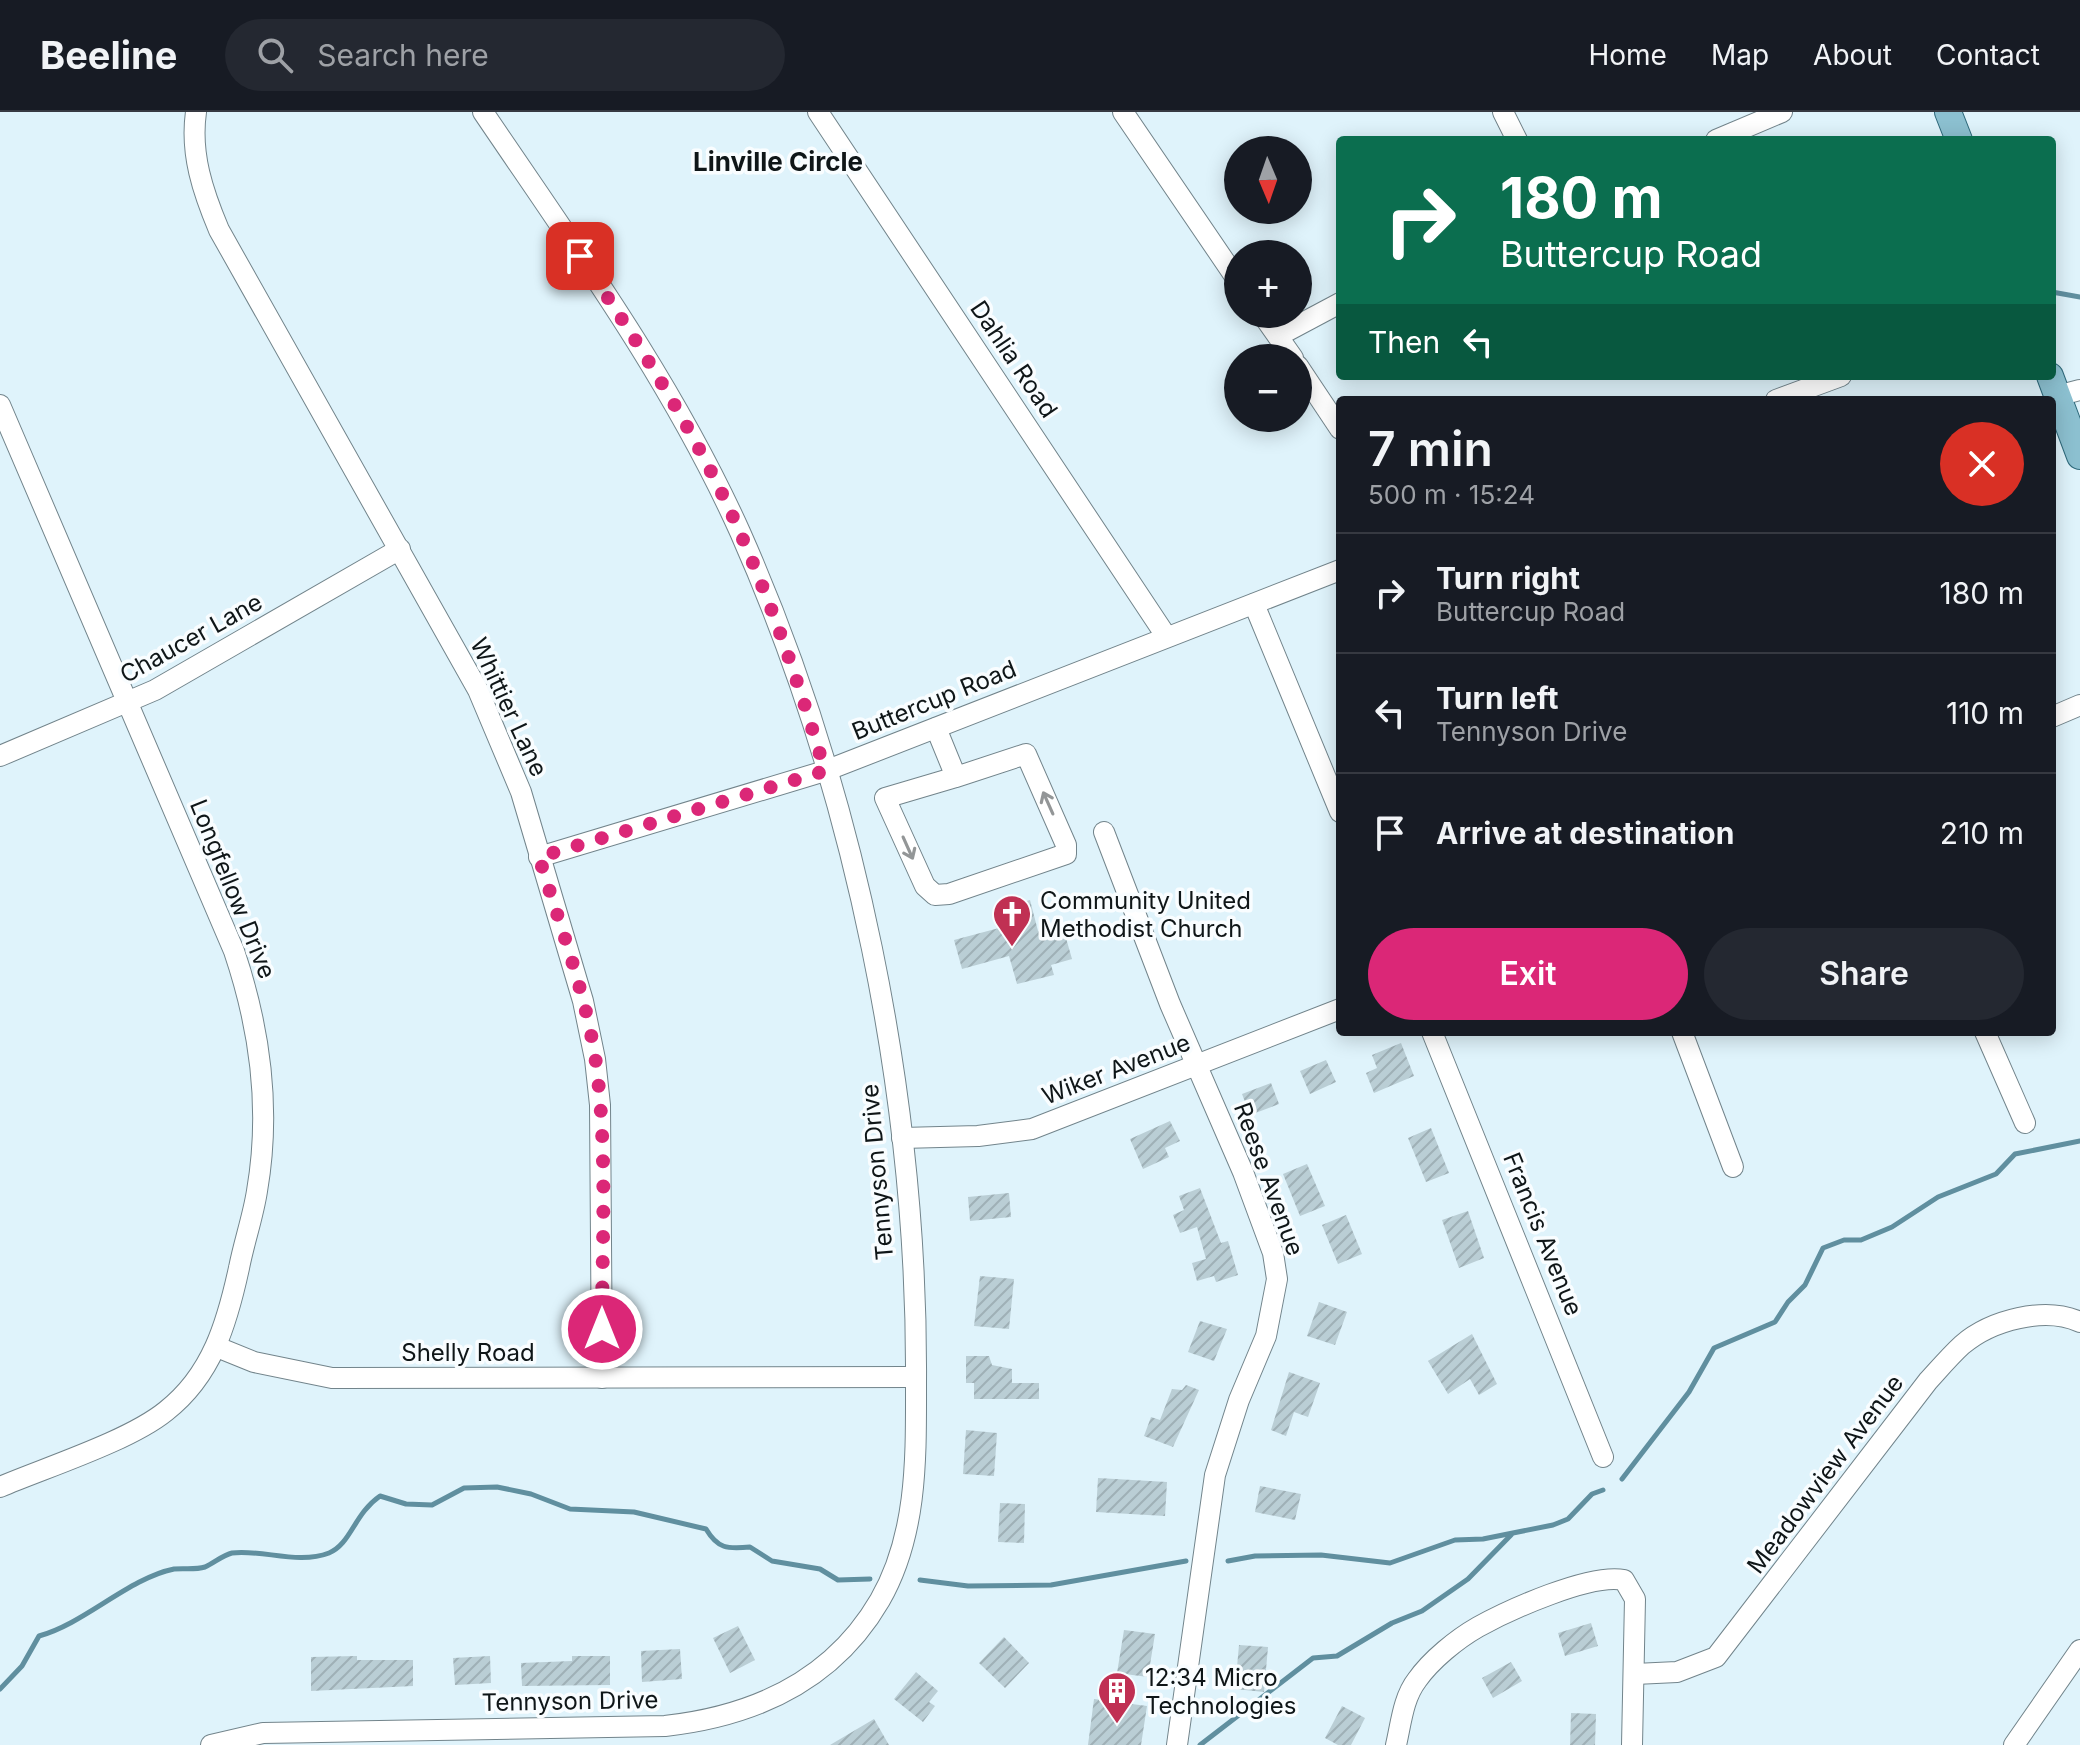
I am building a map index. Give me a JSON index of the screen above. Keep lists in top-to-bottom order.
{
  "streets": {
    "street": [
      "Dahlia Road",
      "Chaucer Lane",
      "Buttercup Road",
      "Whittier Lane",
      "Longfellow Drive",
      "Wiker Avenue",
      "Tennyson Drive",
      "Reese Avenue",
      "Francis Avenue",
      "Shelly Road",
      "Meadowview Avenue"
    ]
  },
  "crossings": [
    ["Dahlia Road", "Buttercup Road"],
    ["Chaucer Lane", "Whittier Lane"],
    ["Chaucer Lane", "Longfellow Drive"],
    ["Buttercup Road", "Whittier Lane"],
    ["Buttercup Road", "Tennyson Drive"],
    ["Whittier Lane", "Shelly Road"],
    ["Longfellow Drive", "Shelly Road"],
    ["Wiker Avenue", "Tennyson Drive"],
    ["Wiker Avenue", "Reese Avenue"],
    ["Tennyson Drive", "Shelly Road"]
  ],
  "districts": ["Linville Circle"],
  "places": {
    "church": ["Community United Methodist Church"],
    "building": ["12:34 Micro Technologies"]
  },
  "north": "bottom",
  "page": {
    "header": "Beeline",
    "search": "Search here",
    "nav": [
      "Home",
      "Map",
      "About",
      "Contact"
    ],
    "map_buttons": ["+", "−"],
    "turn": ["180 m", "Buttercup Road"],
    "then": "Then",
    "heading": ["7 min", "500 m · 15:24"],
    "list": [
      {
        "name": "Turn right",
        "note": "Buttercup Road",
        "value": "180 m"
      },
      {
        "name": "Turn left",
        "note": "Tennyson Drive",
        "value": "110 m"
      },
      {
        "name": "Arrive at destination",
        "value": "210 m"
      }
    ],
    "buttons": ["Exit", "Share"]
  }
}
